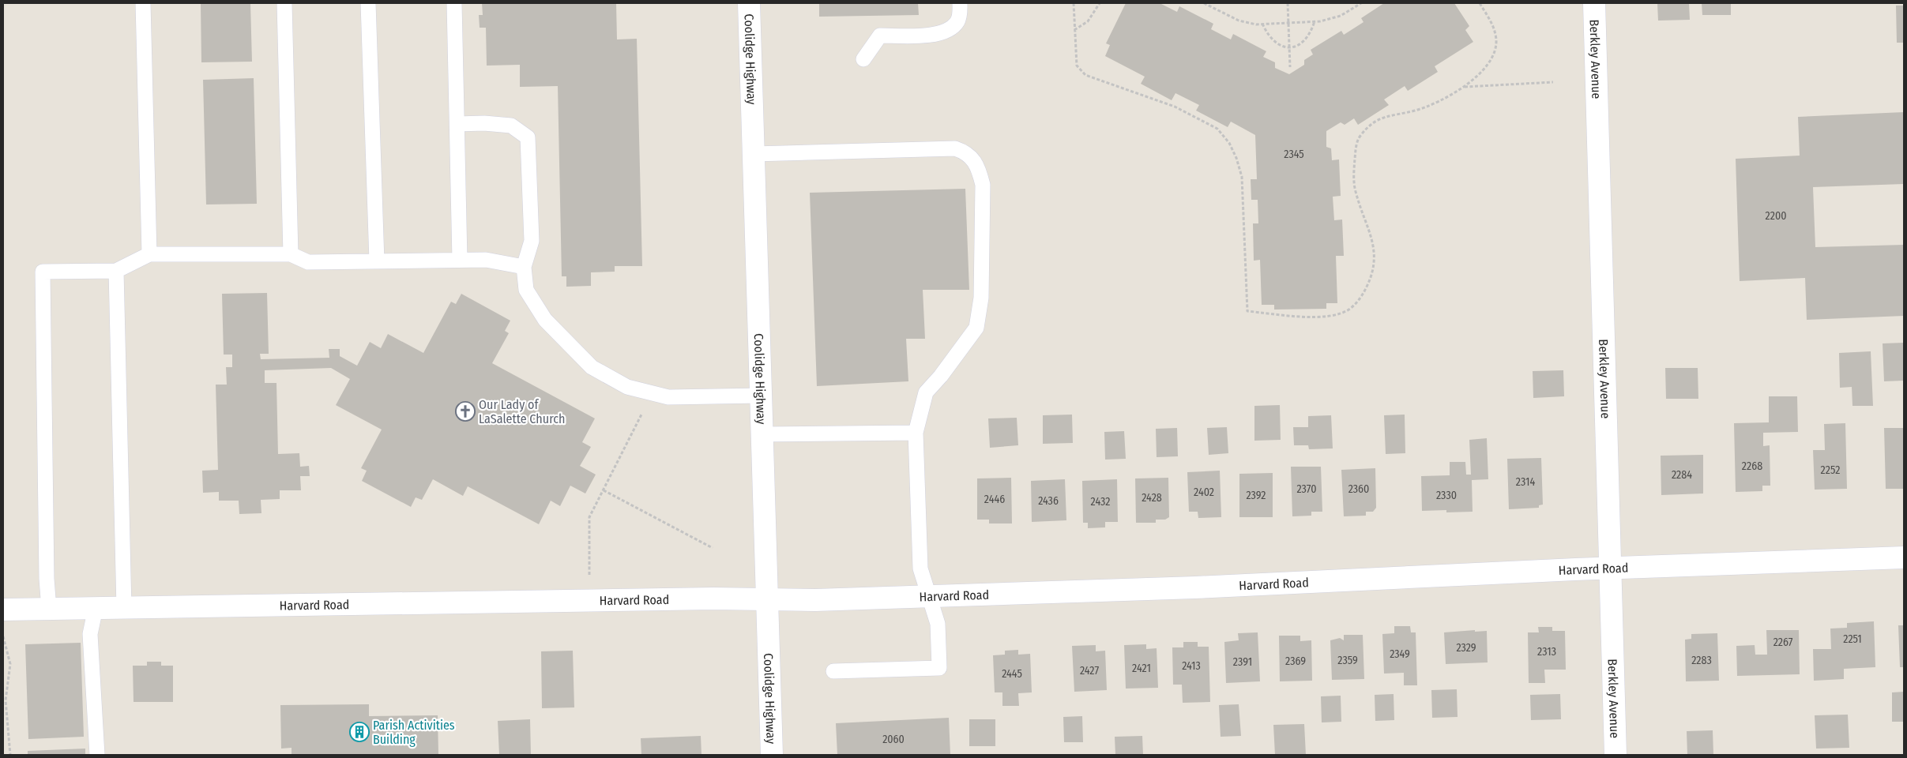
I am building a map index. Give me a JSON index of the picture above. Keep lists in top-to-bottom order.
{
  "streets": {
    "street": ["Coolidge Highway", "Berkley Avenue", "Harvard Road"]
  },
  "crossings": [
    ["Coolidge Highway", "Harvard Road"],
    ["Berkley Avenue", "Harvard Road"]
  ],
  "places": {
    "church": ["Our Lady of LaSalette Church"],
    "building": ["Parish Activities Building"]
  },
  "house_numbers": [
    "2345",
    "2200",
    "2268",
    "2252",
    "2284",
    "2314",
    "2370",
    "2360",
    "2402",
    "2392",
    "2330",
    "2428",
    "2446",
    "2436",
    "2432",
    "2251",
    "2267",
    "2329",
    "2313",
    "2349",
    "2359",
    "2283",
    "2369",
    "2391",
    "2413",
    "2421",
    "2427",
    "2445",
    "2060"
  ]
}
